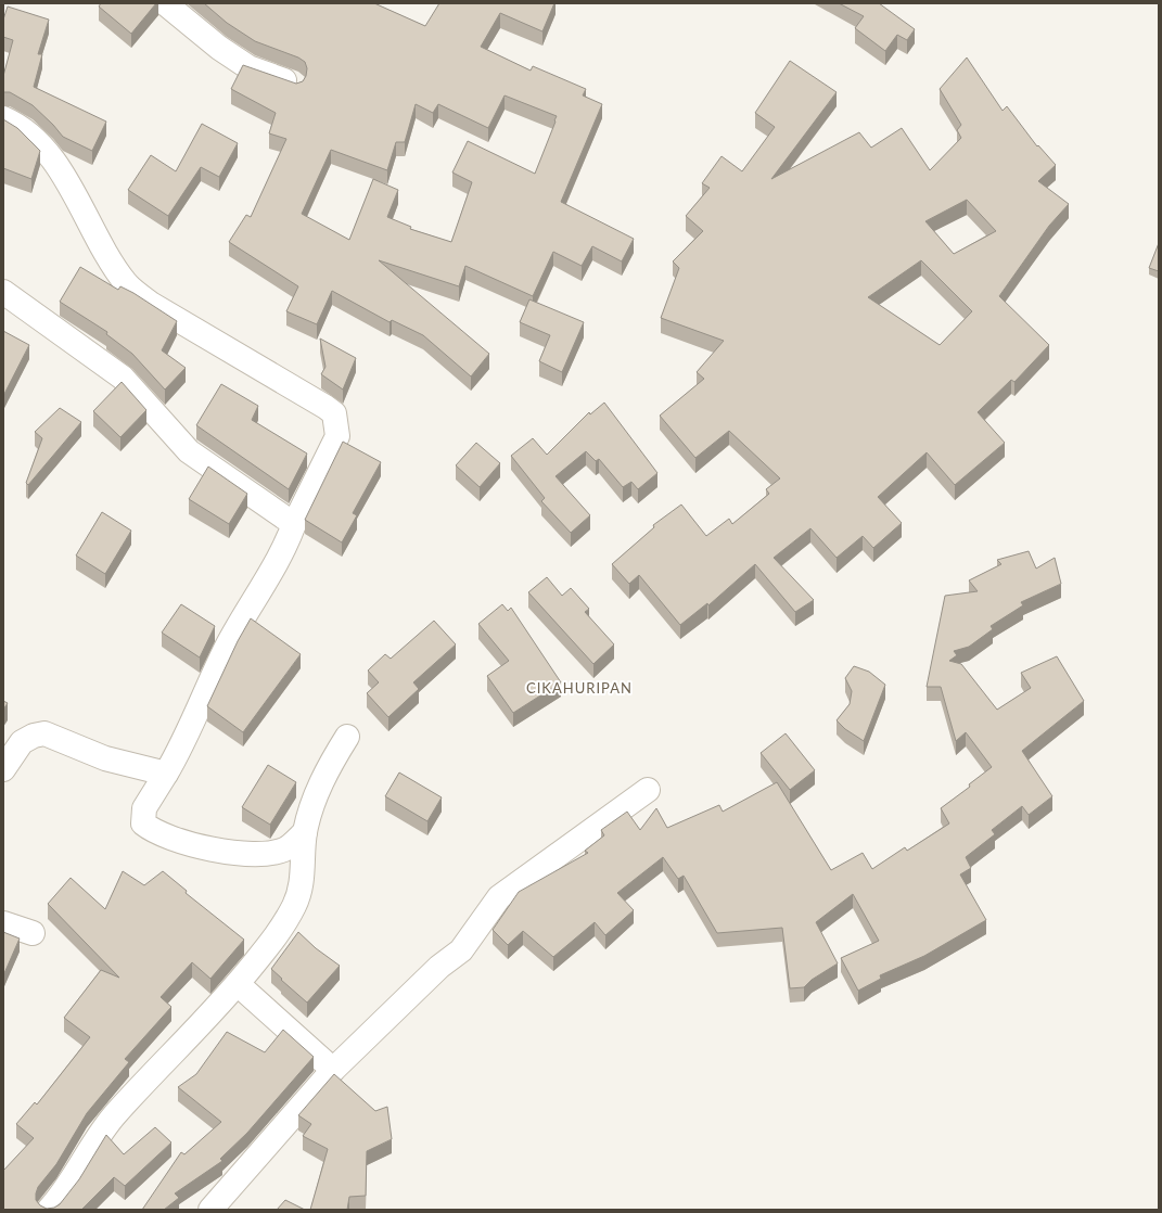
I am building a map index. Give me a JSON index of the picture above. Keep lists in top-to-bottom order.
{
  "districts": ["CIKAHURIPAN"]
}
